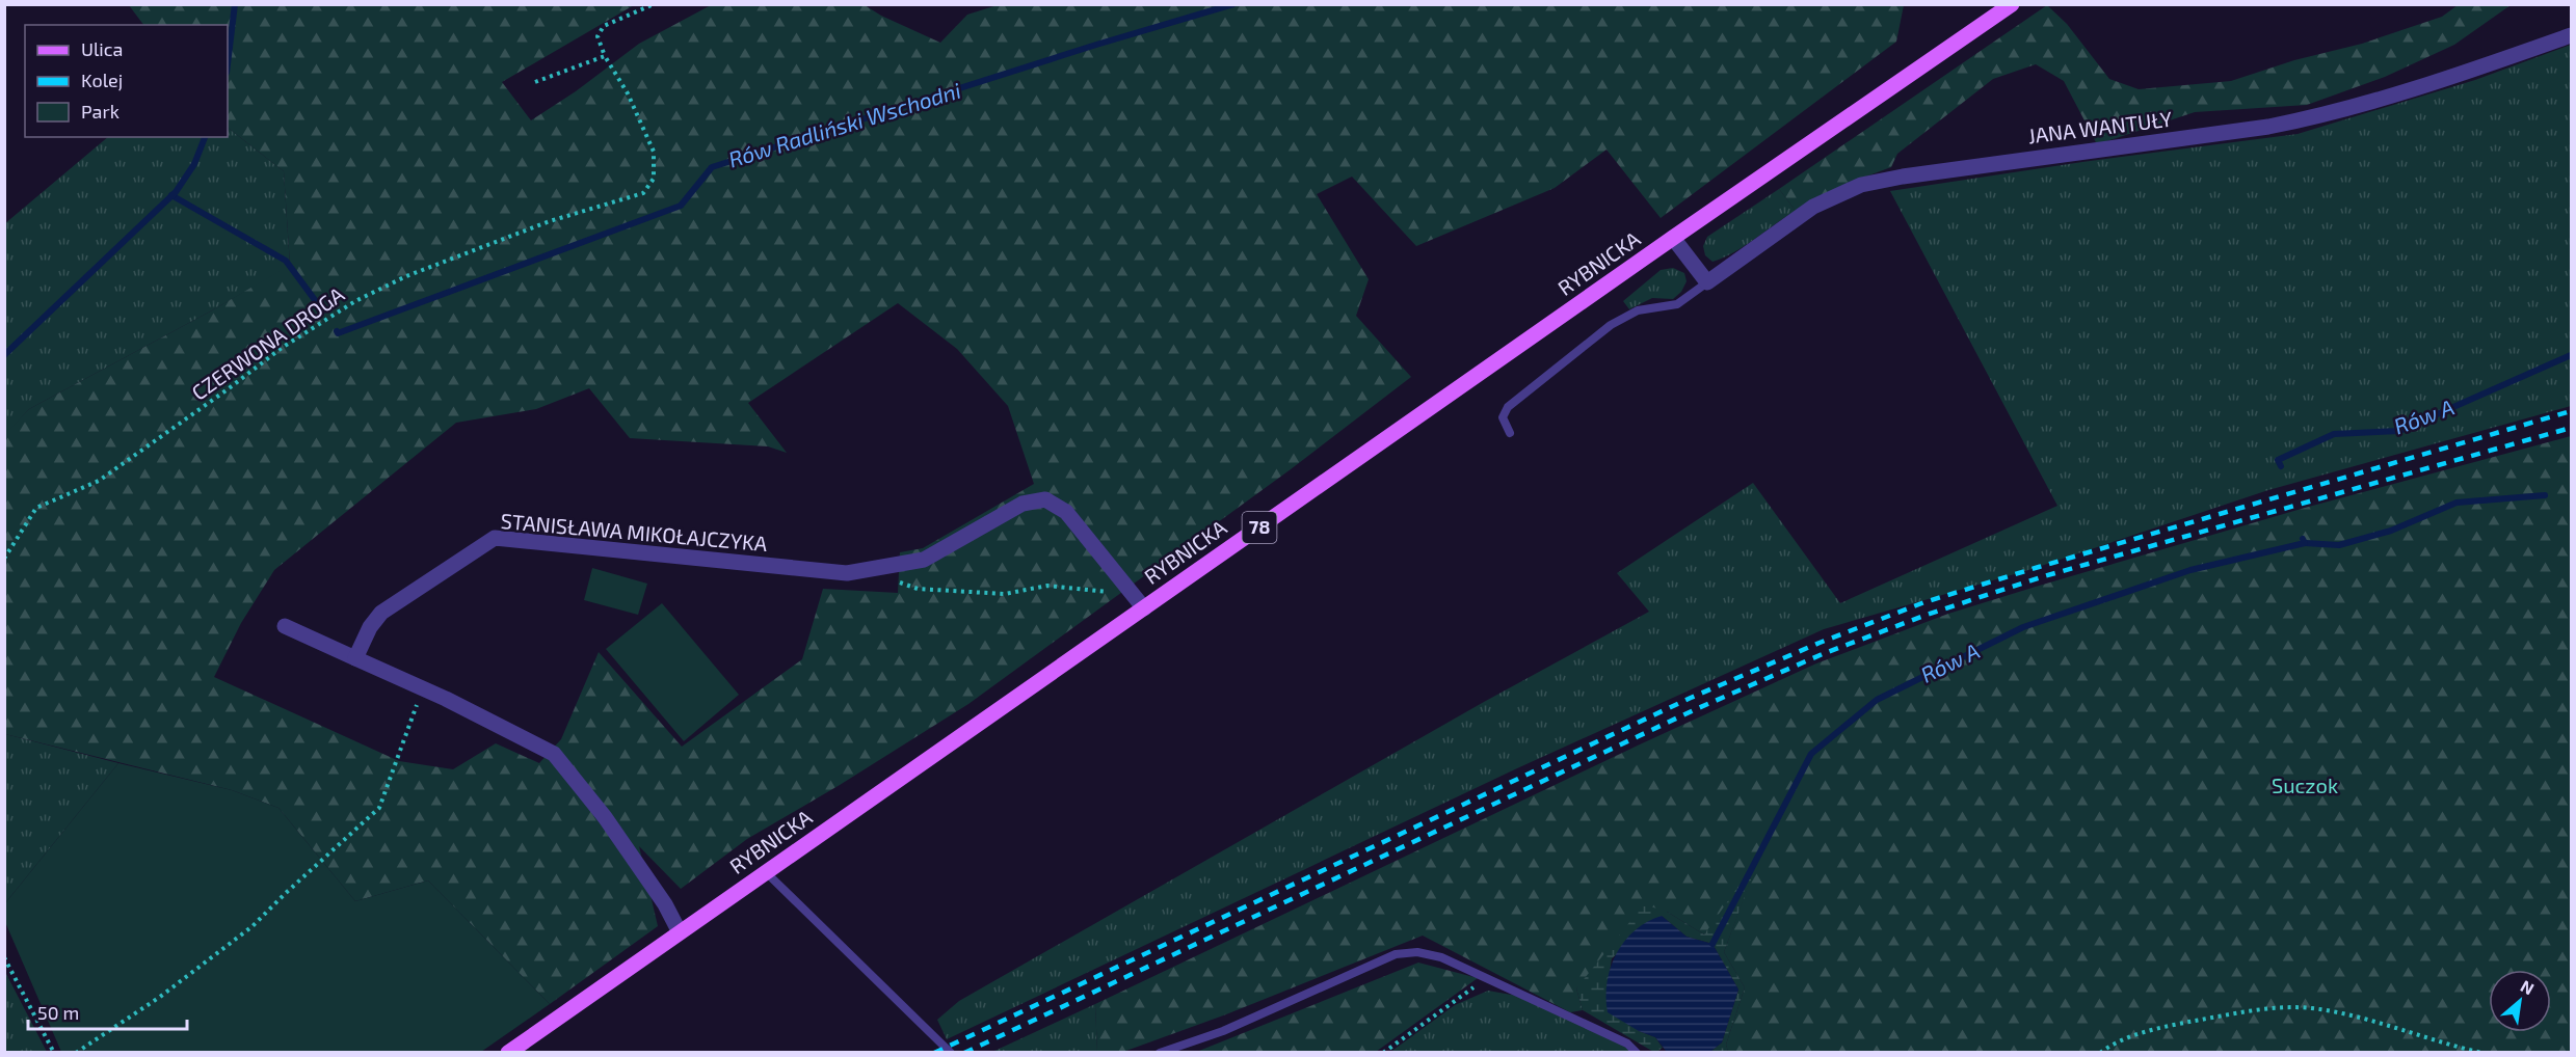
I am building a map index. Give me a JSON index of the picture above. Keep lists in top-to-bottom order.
{
  "streets": {
    "main road": ["RYBNICKA", "78"],
    "street": ["JANA WANTUŁY", "STANISŁAWA MIKOŁAJCZYKA"],
    "path": ["CZERWONA DROGA"]
  },
  "crossings": [
    ["RYBNICKA", "STANISŁAWA MIKOŁAJCZYKA"]
  ],
  "water": ["Rów Radliński Wschodni", "Rów A"],
  "parks": ["Suczok"],
  "legend": ["Ulica", "Kolej", "Park"],
  "scale_bar": "50 m",
  "north": "top right"
}
